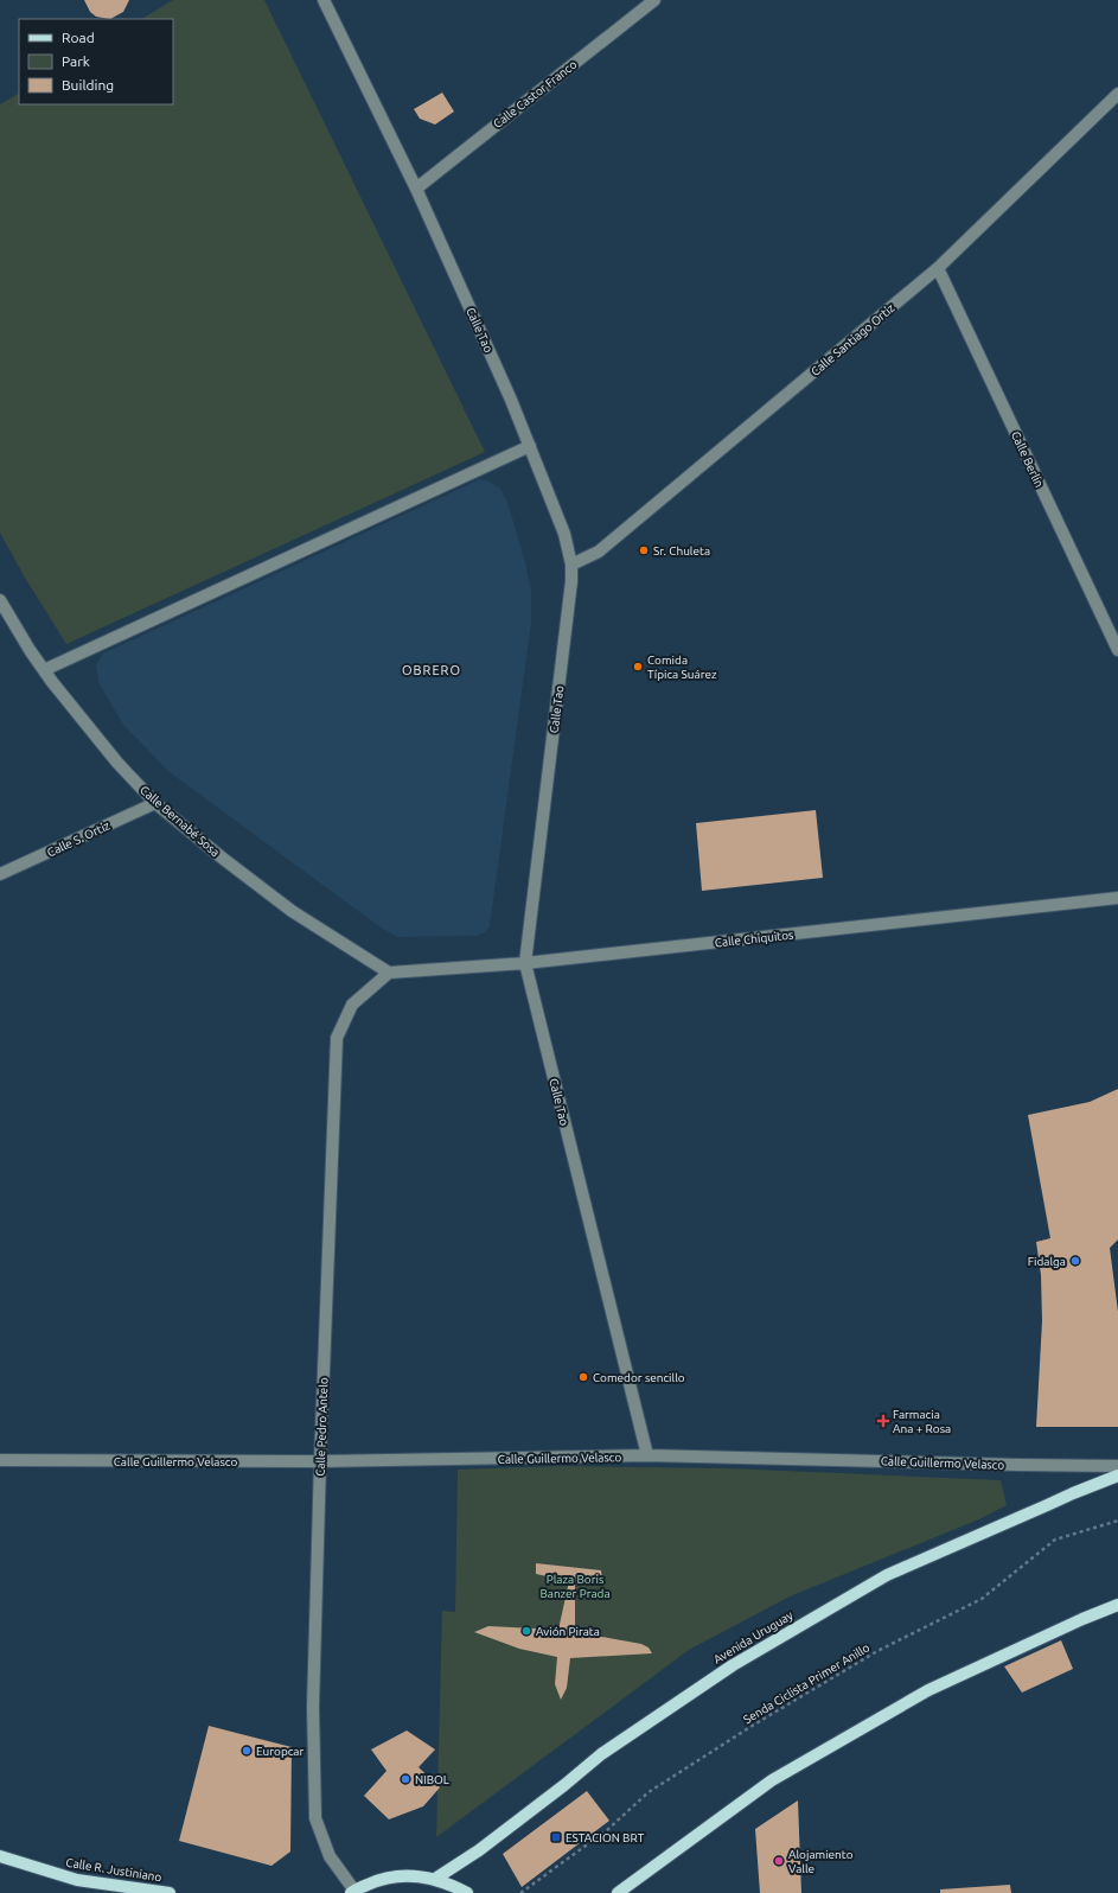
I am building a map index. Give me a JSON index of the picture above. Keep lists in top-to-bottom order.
{
  "streets": {
    "main road": ["Avenida Uruguay", "Calle R. Justiniano"],
    "street": [
      "Calle Castor Franco",
      "Calle Tao",
      "Calle Santiago Ortiz",
      "Calle Berlín",
      "Calle Bernabé Sosa",
      "Calle S. Ortiz",
      "Calle Chiquitos",
      "Calle Pedro Antelo",
      "Calle Guillermo Velasco"
    ],
    "path": ["Senda Ciclista Primer Anillo"]
  },
  "crossings": [
    ["Calle Castor Franco", "Calle Tao"],
    ["Calle Tao", "Calle Santiago Ortiz"],
    ["Calle Tao", "Calle Chiquitos"],
    ["Calle Tao", "Calle Guillermo Velasco"],
    ["Calle Santiago Ortiz", "Calle Berlín"],
    ["Calle Bernabé Sosa", "Calle S. Ortiz"],
    ["Calle Bernabé Sosa", "Calle Chiquitos"],
    ["Calle Bernabé Sosa", "Calle Pedro Antelo"],
    ["Calle Chiquitos", "Calle Pedro Antelo"],
    ["Calle Pedro Antelo", "Calle Guillermo Velasco"]
  ],
  "districts": ["OBRERO"],
  "parks": ["Plaza Boris Banzer Prada"],
  "places": {
    "other": [
      "Sr. Chuleta",
      "Comida Típica Suárez",
      "Fidalga",
      "Comedor sencillo",
      "Avión Pirata",
      "Europcar",
      "NIBOL",
      "Alojamiento Valle"
    ],
    "health": ["Farmacia Ana + Rosa"],
    "transit": ["ESTACION BRT"]
  },
  "legend": ["Road", "Park", "Building"]
}
